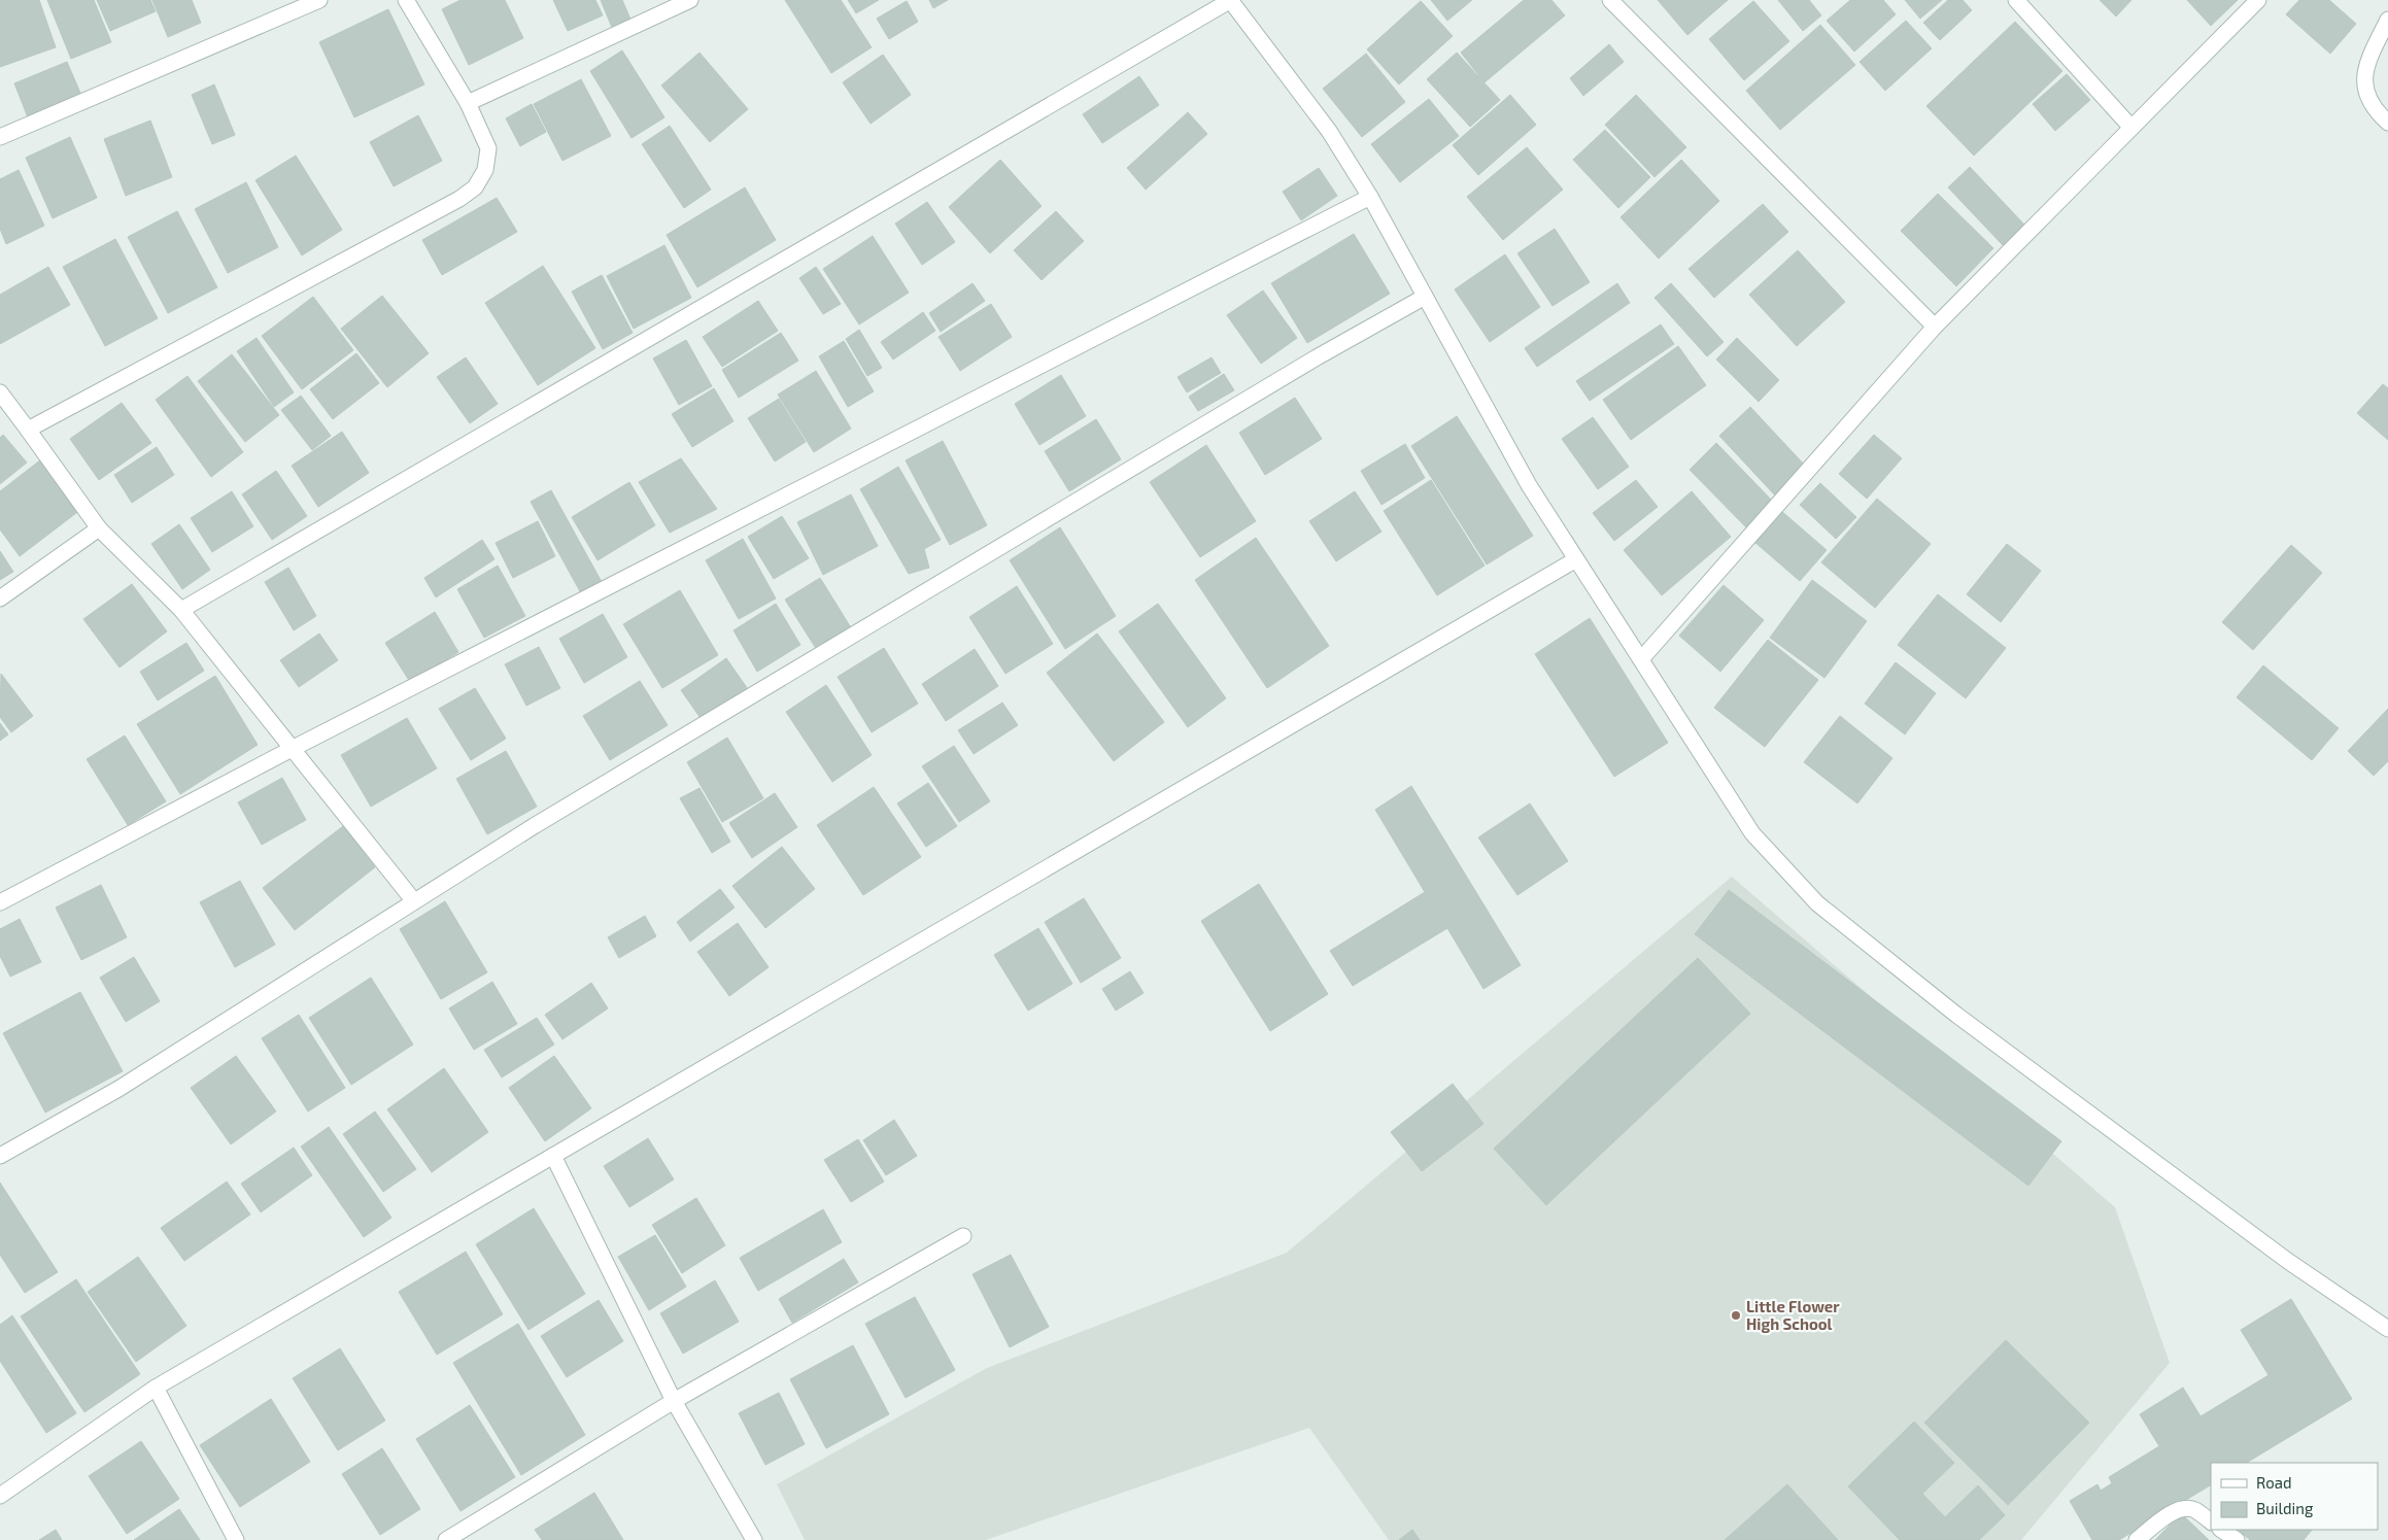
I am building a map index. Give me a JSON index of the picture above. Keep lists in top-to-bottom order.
{
  "places": ["Little Flower High School"],
  "legend": ["Road", "Building"]
}
